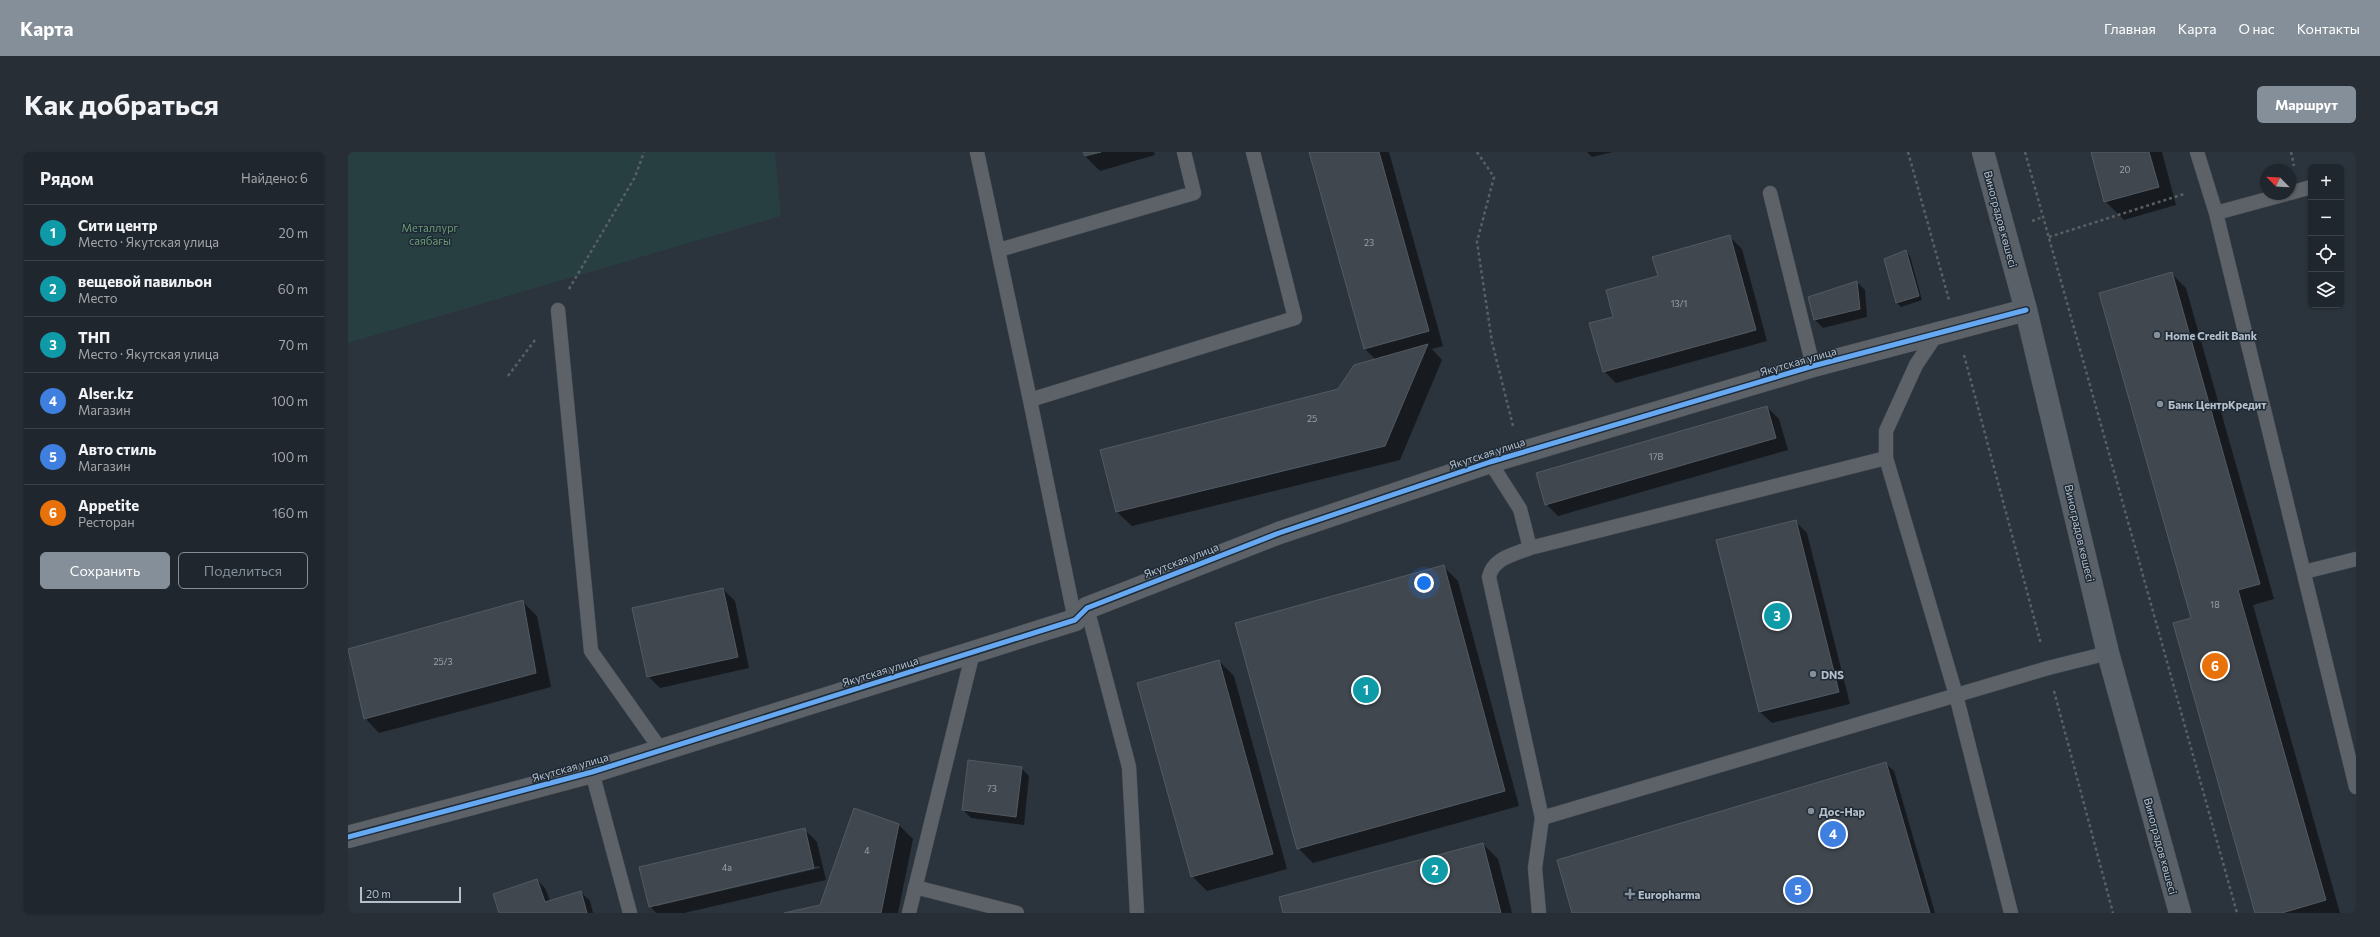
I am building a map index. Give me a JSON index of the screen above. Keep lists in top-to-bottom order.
{
  "streets": {
    "main road": ["Виноградов көшесі"],
    "street": ["Якутская улица"]
  },
  "crossings": [
    ["Виноградов көшесі", "Якутская улица"]
  ],
  "parks": ["Металлург саябағы"],
  "places": {
    "other": [
      "Home Credit Bank",
      "Банк ЦентрКредит",
      "DNS",
      "Дос-Нар"
    ],
    "health": ["Europharma"]
  },
  "house_numbers": [
    "20",
    "23",
    "13/1",
    "25",
    "17В",
    "18",
    "25/3",
    "73",
    "4",
    "4а"
  ],
  "scale_bar": "20 m",
  "north": "top left",
  "page": {
    "header": "Карта",
    "nav": [
      "Главная",
      "Карта",
      "О нас",
      "Контакты"
    ],
    "buttons": [
      "Маршрут",
      ["Сохранить", "Поделиться"]
    ],
    "title": "Как добраться",
    "heading": ["Рядом", "Найдено: 6"],
    "map_buttons": ["+", "−"],
    "list": [
      {
        "mark": "1",
        "name": "Сити центр",
        "note": "Место · Якутская улица",
        "value": "20 m"
      },
      {
        "mark": "2",
        "name": "вещевой павильон",
        "note": "Место",
        "value": "60 m"
      },
      {
        "mark": "3",
        "name": "ТНП",
        "note": "Место · Якутская улица",
        "value": "70 m"
      },
      {
        "mark": "4",
        "name": "Alser.kz",
        "note": "Магазин",
        "value": "100 m"
      },
      {
        "mark": "5",
        "name": "Авто стиль",
        "note": "Магазин",
        "value": "100 m"
      },
      {
        "mark": "6",
        "name": "Appetite",
        "note": "Ресторан",
        "value": "160 m"
      }
    ],
    "pins": [
      "3",
      "6",
      "1",
      "4",
      "2",
      "5"
    ],
    "scale": "20 m"
  }
}
